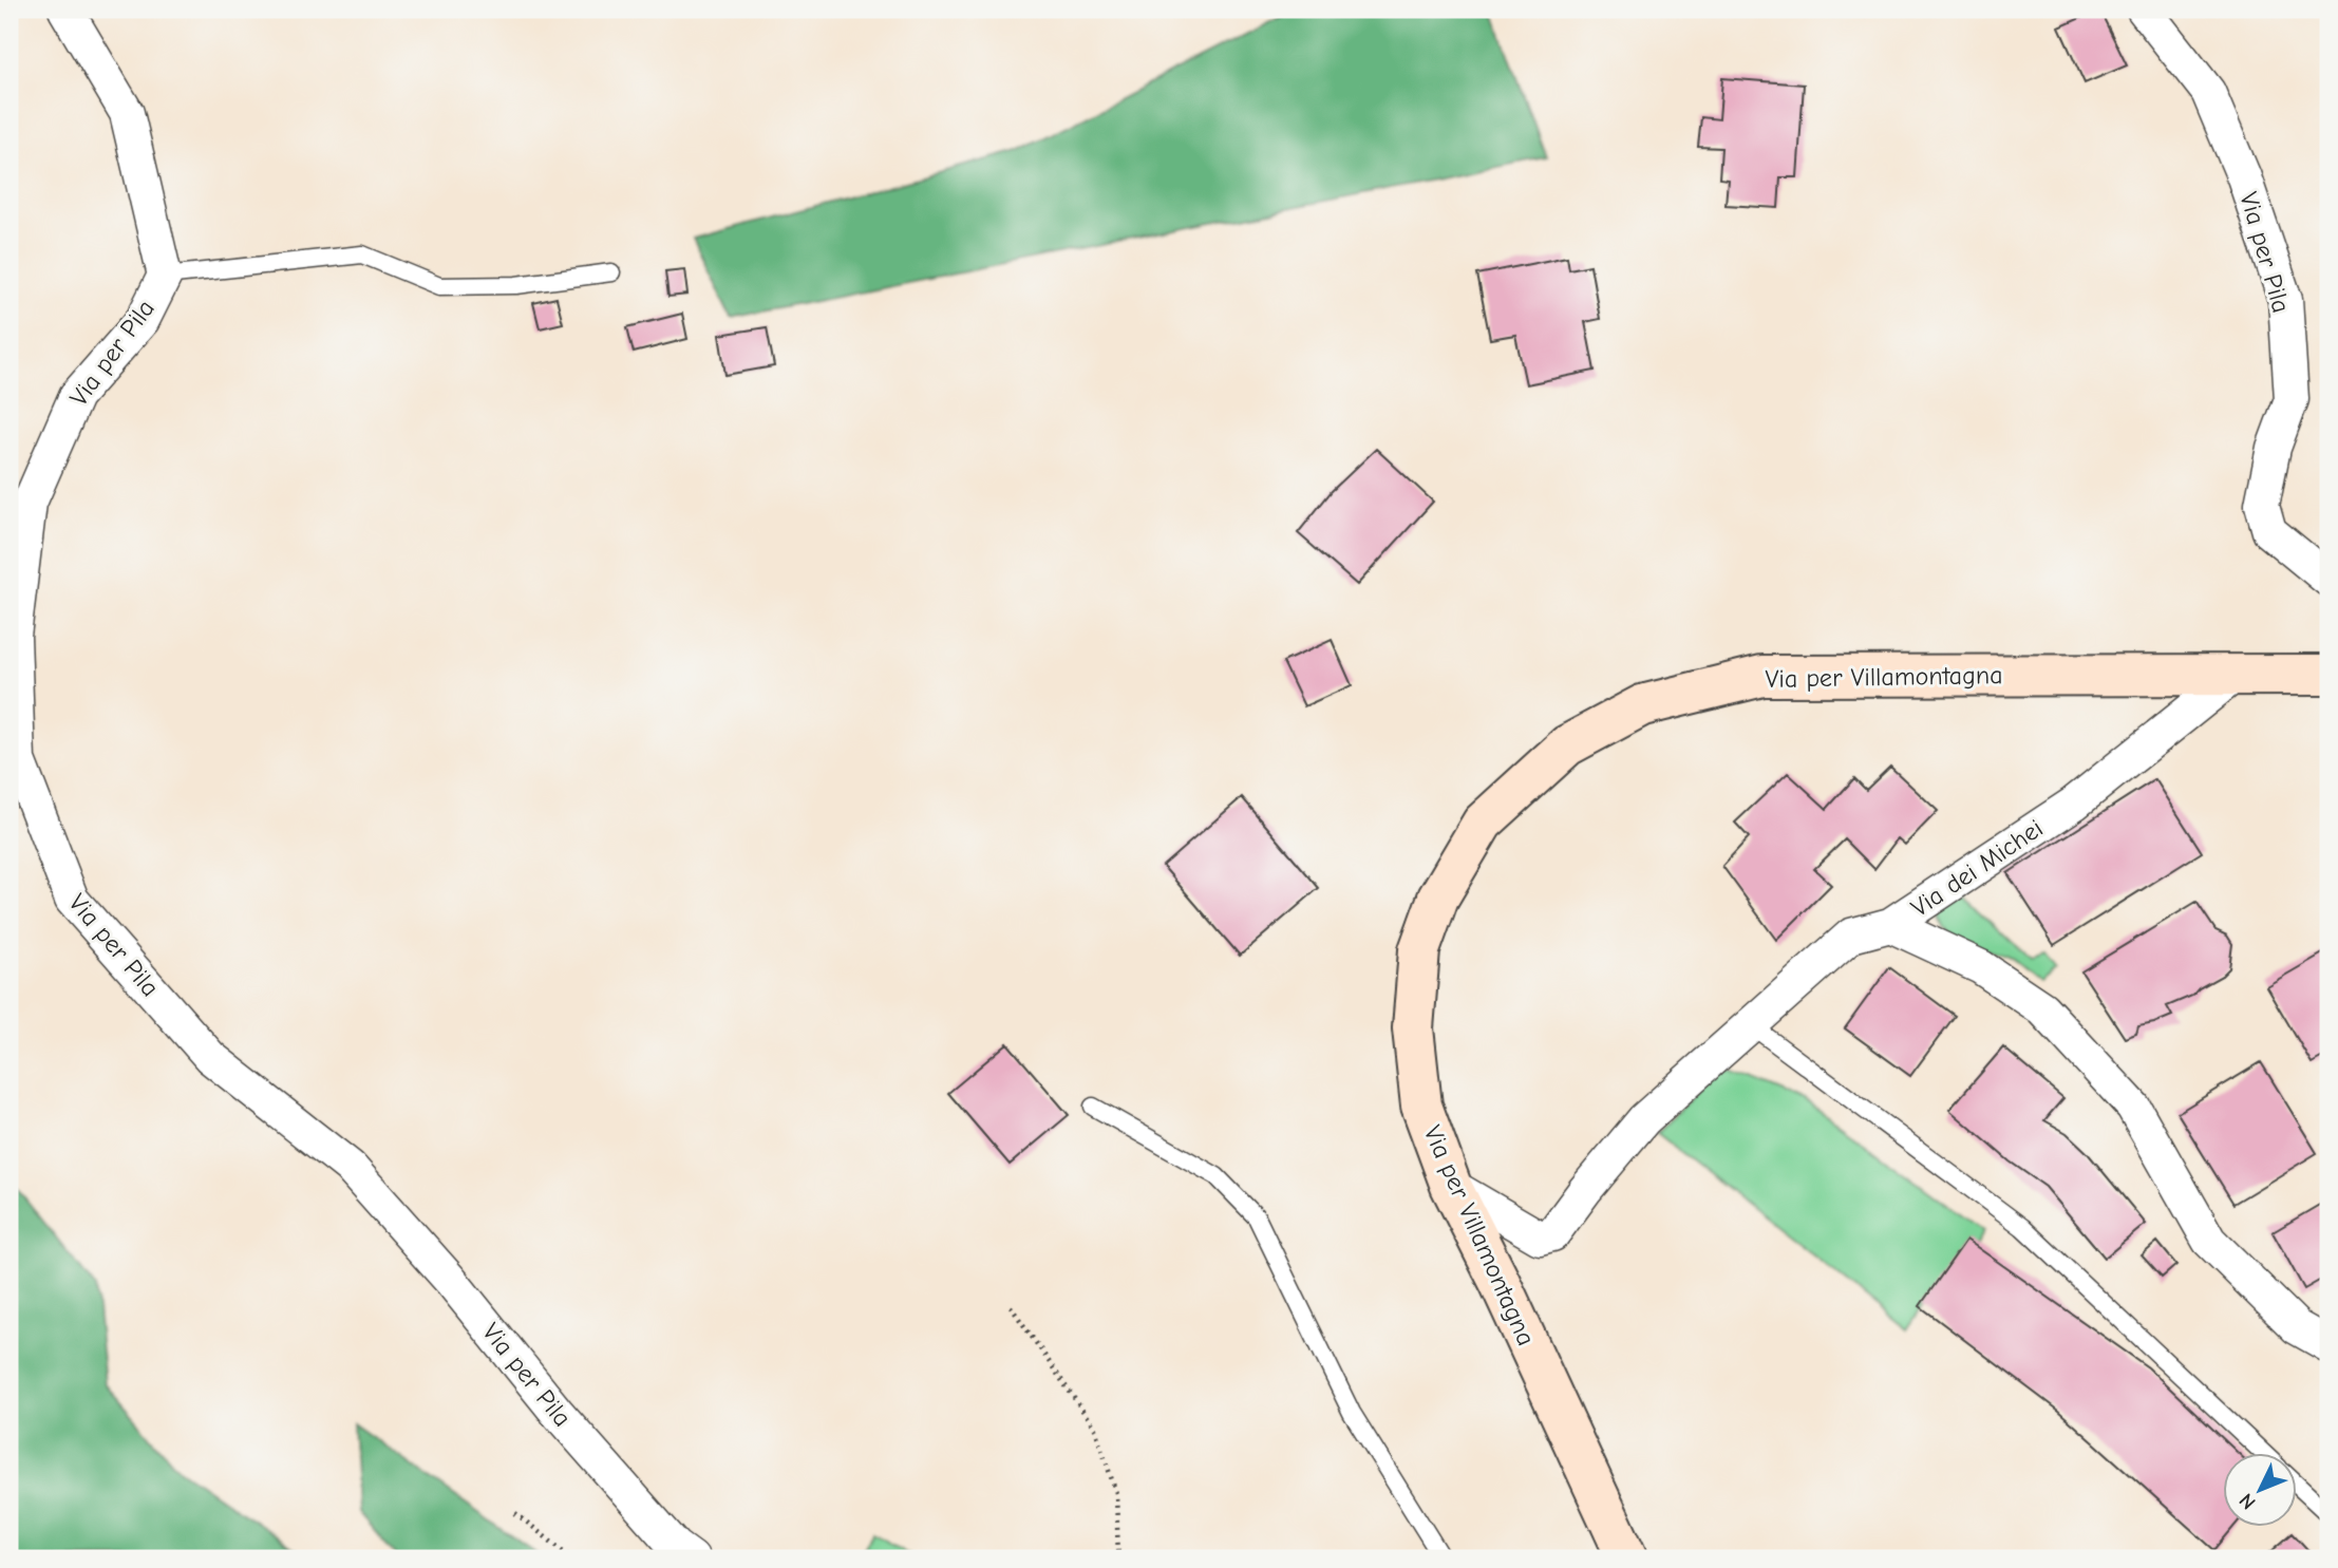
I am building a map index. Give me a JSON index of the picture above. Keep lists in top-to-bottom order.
{
  "streets": {
    "street": ["Via per Pila", "Via per Villamontagna", "Via dei Michei"]
  },
  "crossings": [
    ["Via per Villamontagna", "Via dei Michei"]
  ],
  "north": "bottom left"
}
